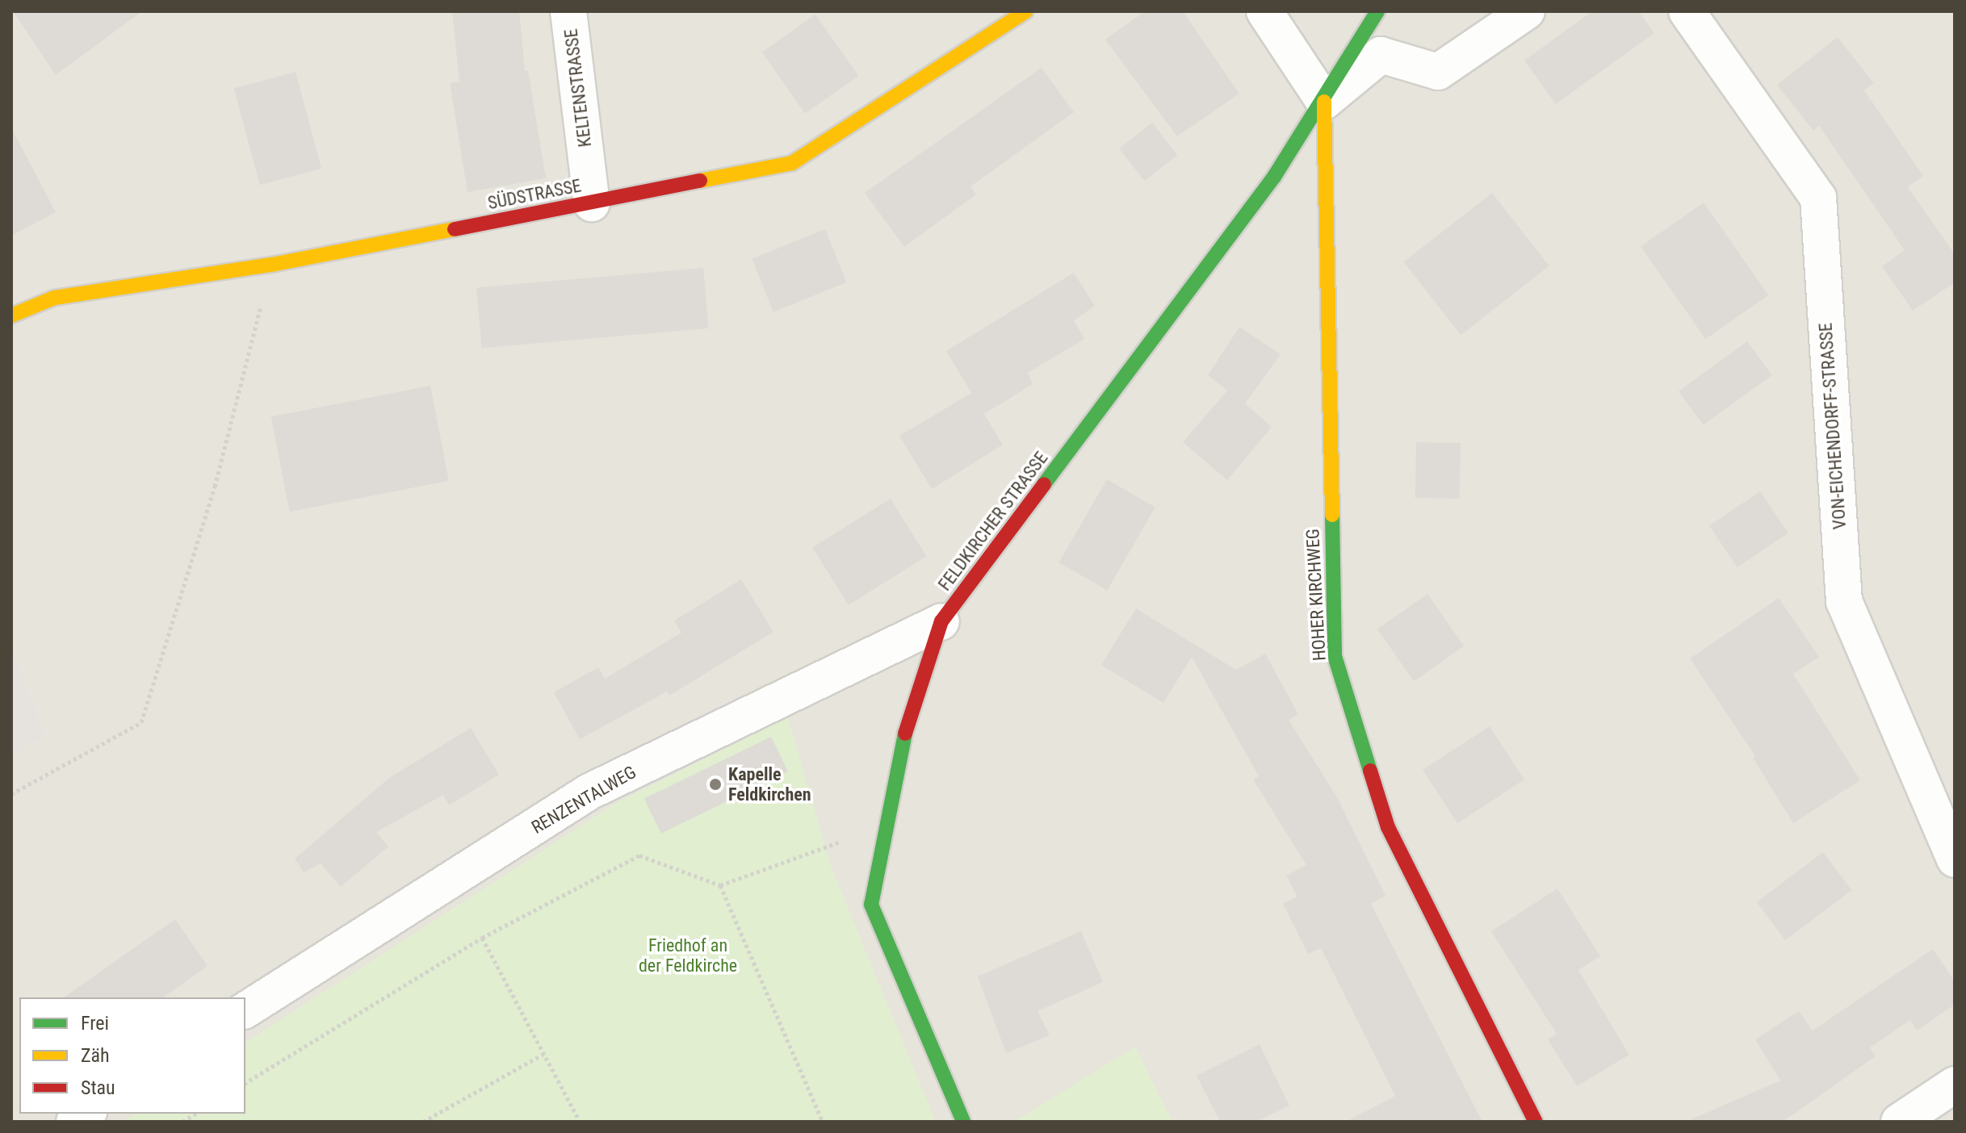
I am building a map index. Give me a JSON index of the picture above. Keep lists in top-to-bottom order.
{
  "streets": {
    "street": [
      "KELTENSTRASSE",
      "SÜDSTRASSE",
      "VON-EICHENDORFF-STRASSE",
      "FELDKIRCHER STRASSE",
      "HOHER KIRCHWEG",
      "RENZENTALWEG"
    ]
  },
  "crossings": [
    ["KELTENSTRASSE", "SÜDSTRASSE"],
    ["FELDKIRCHER STRASSE", "HOHER KIRCHWEG"],
    ["FELDKIRCHER STRASSE", "RENZENTALWEG"]
  ],
  "parks": ["Friedhof an der Feldkirche"],
  "places": ["Kapelle Feldkirchen"],
  "legend": ["Frei", "Zäh", "Stau"]
}
